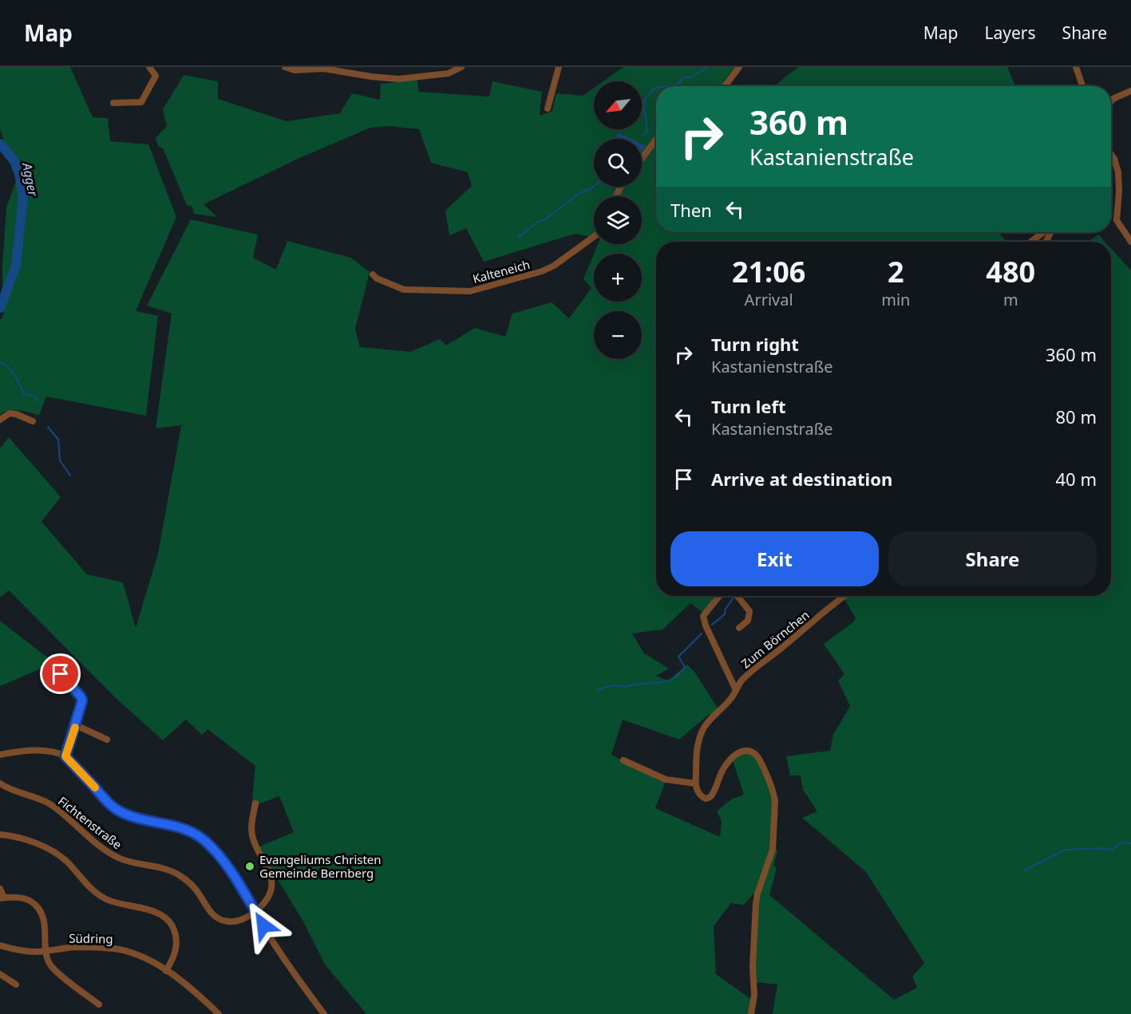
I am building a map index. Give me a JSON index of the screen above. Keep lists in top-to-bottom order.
{
  "streets": {
    "street": [
      "Kalteneich",
      "Zum Börnchen",
      "Fichtenstraße",
      "Südring"
    ]
  },
  "water": ["Agger"],
  "places": ["Evangeliums Christen Gemeinde Bernberg"],
  "north": "bottom left",
  "page": {
    "header": "Map",
    "nav": ["Map", "Layers", "Share"],
    "map_buttons": ["+", "−"],
    "turn": ["360 m", "Kastanienstraße"],
    "then": "Then",
    "eta": [
      "21:06",
      "Arrival",
      "2",
      "min",
      "480",
      "m"
    ],
    "list": [
      {
        "name": "Turn right",
        "note": "Kastanienstraße",
        "value": "360 m"
      },
      {
        "name": "Turn left",
        "note": "Kastanienstraße",
        "value": "80 m"
      },
      {
        "name": "Arrive at destination",
        "value": "40 m"
      }
    ],
    "buttons": ["Exit", "Share"]
  }
}
